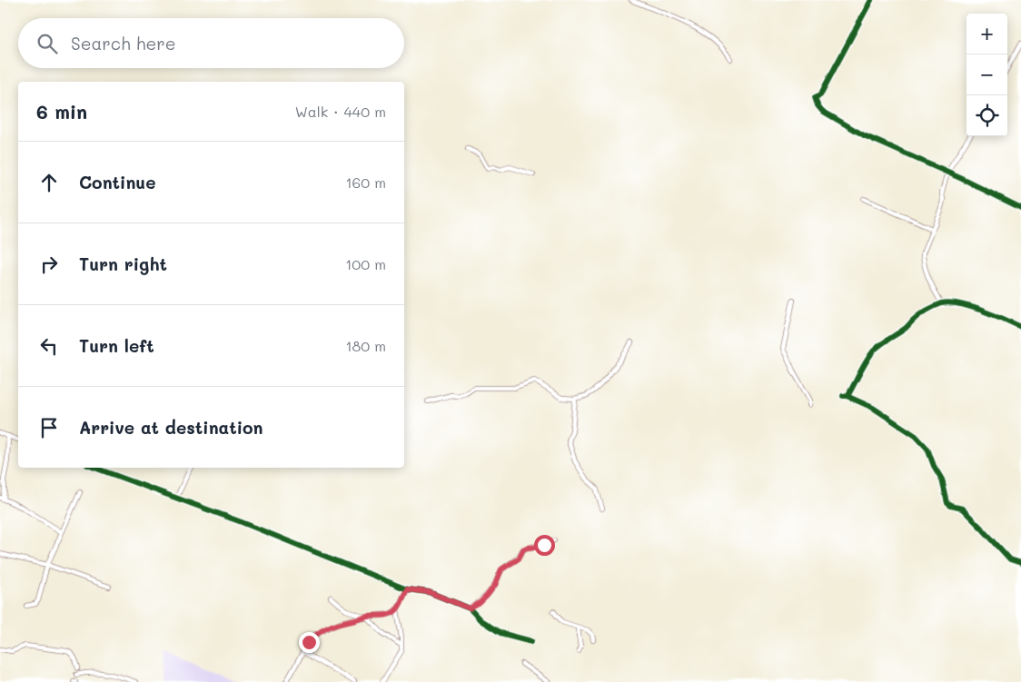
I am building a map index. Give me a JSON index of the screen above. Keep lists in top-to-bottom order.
{
  "page": {
    "map_buttons": ["+", "−"],
    "search": "Search here",
    "heading": ["6 min", "Walk · 440 m"],
    "list": [
      ["Continue", "160 m"],
      ["Turn right", "100 m"],
      ["Turn left", "180 m"],
      "Arrive at destination"
    ]
  }
}
